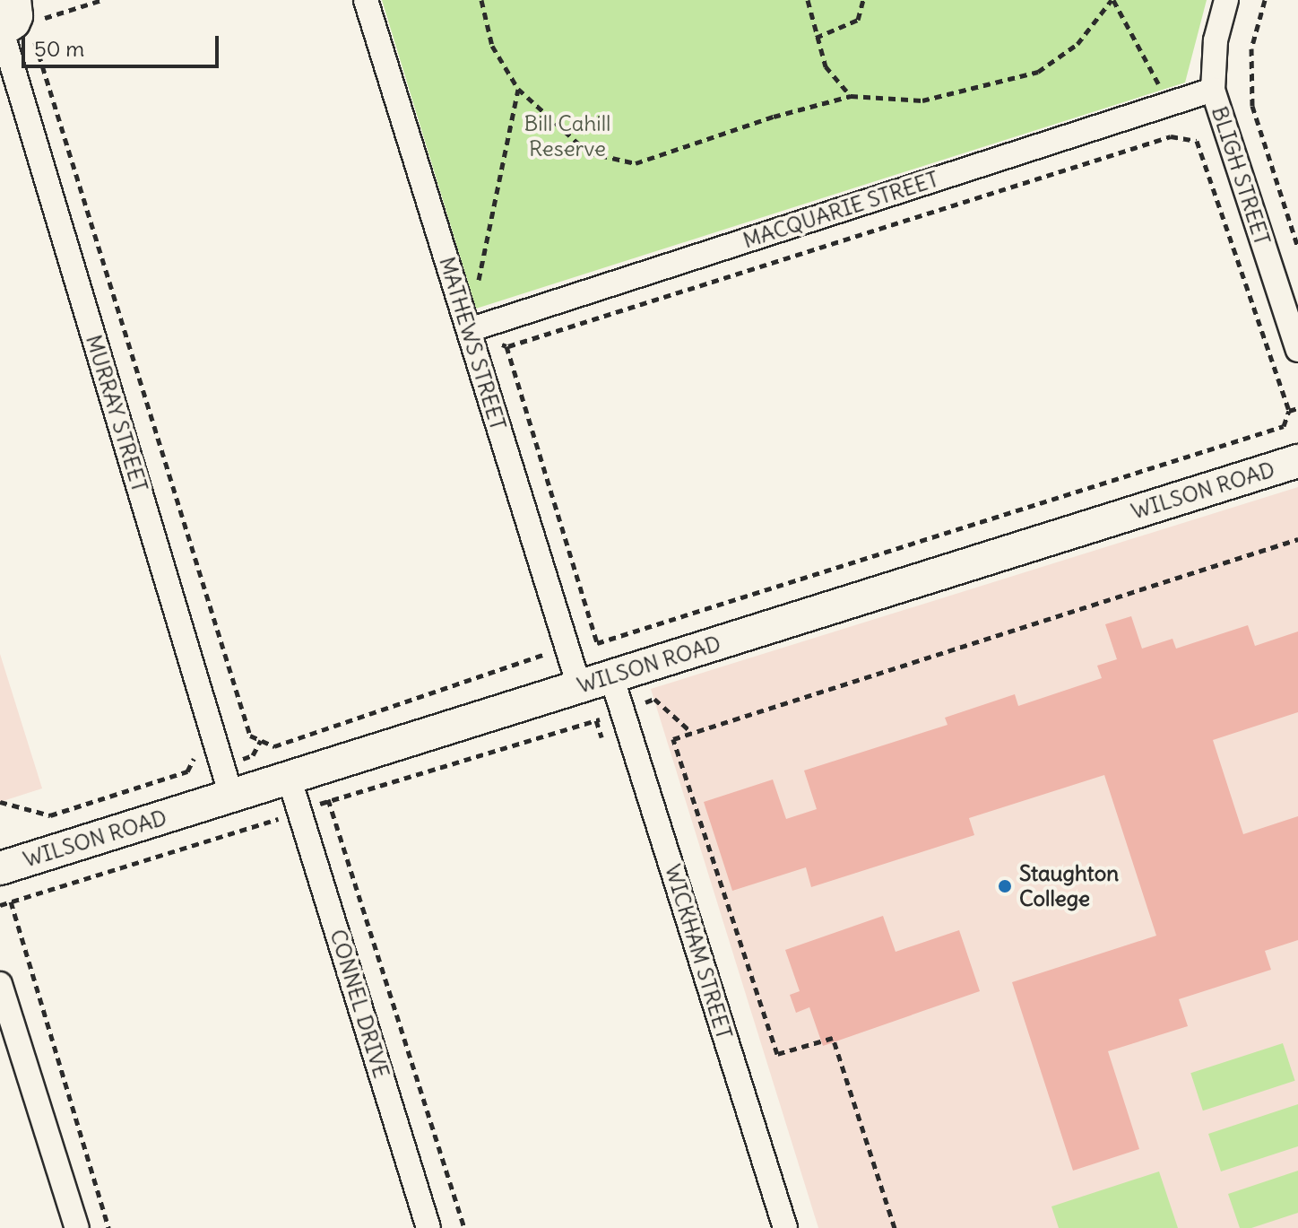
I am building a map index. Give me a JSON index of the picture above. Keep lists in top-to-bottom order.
{
  "streets": {
    "street": [
      "BLIGH STREET",
      "MACQUARIE STREET",
      "MATHEWS STREET",
      "MURRAY STREET",
      "WILSON ROAD",
      "WICKHAM STREET",
      "CONNEL DRIVE"
    ]
  },
  "crossings": [
    ["BLIGH STREET", "MACQUARIE STREET"],
    ["MACQUARIE STREET", "MATHEWS STREET"],
    ["MATHEWS STREET", "WILSON ROAD"],
    ["MURRAY STREET", "WILSON ROAD"],
    ["WILSON ROAD", "WICKHAM STREET"],
    ["WILSON ROAD", "CONNEL DRIVE"]
  ],
  "parks": ["Bill Cahill Reserve"],
  "places": ["Staughton College"],
  "scale_bar": "50 m"
}
